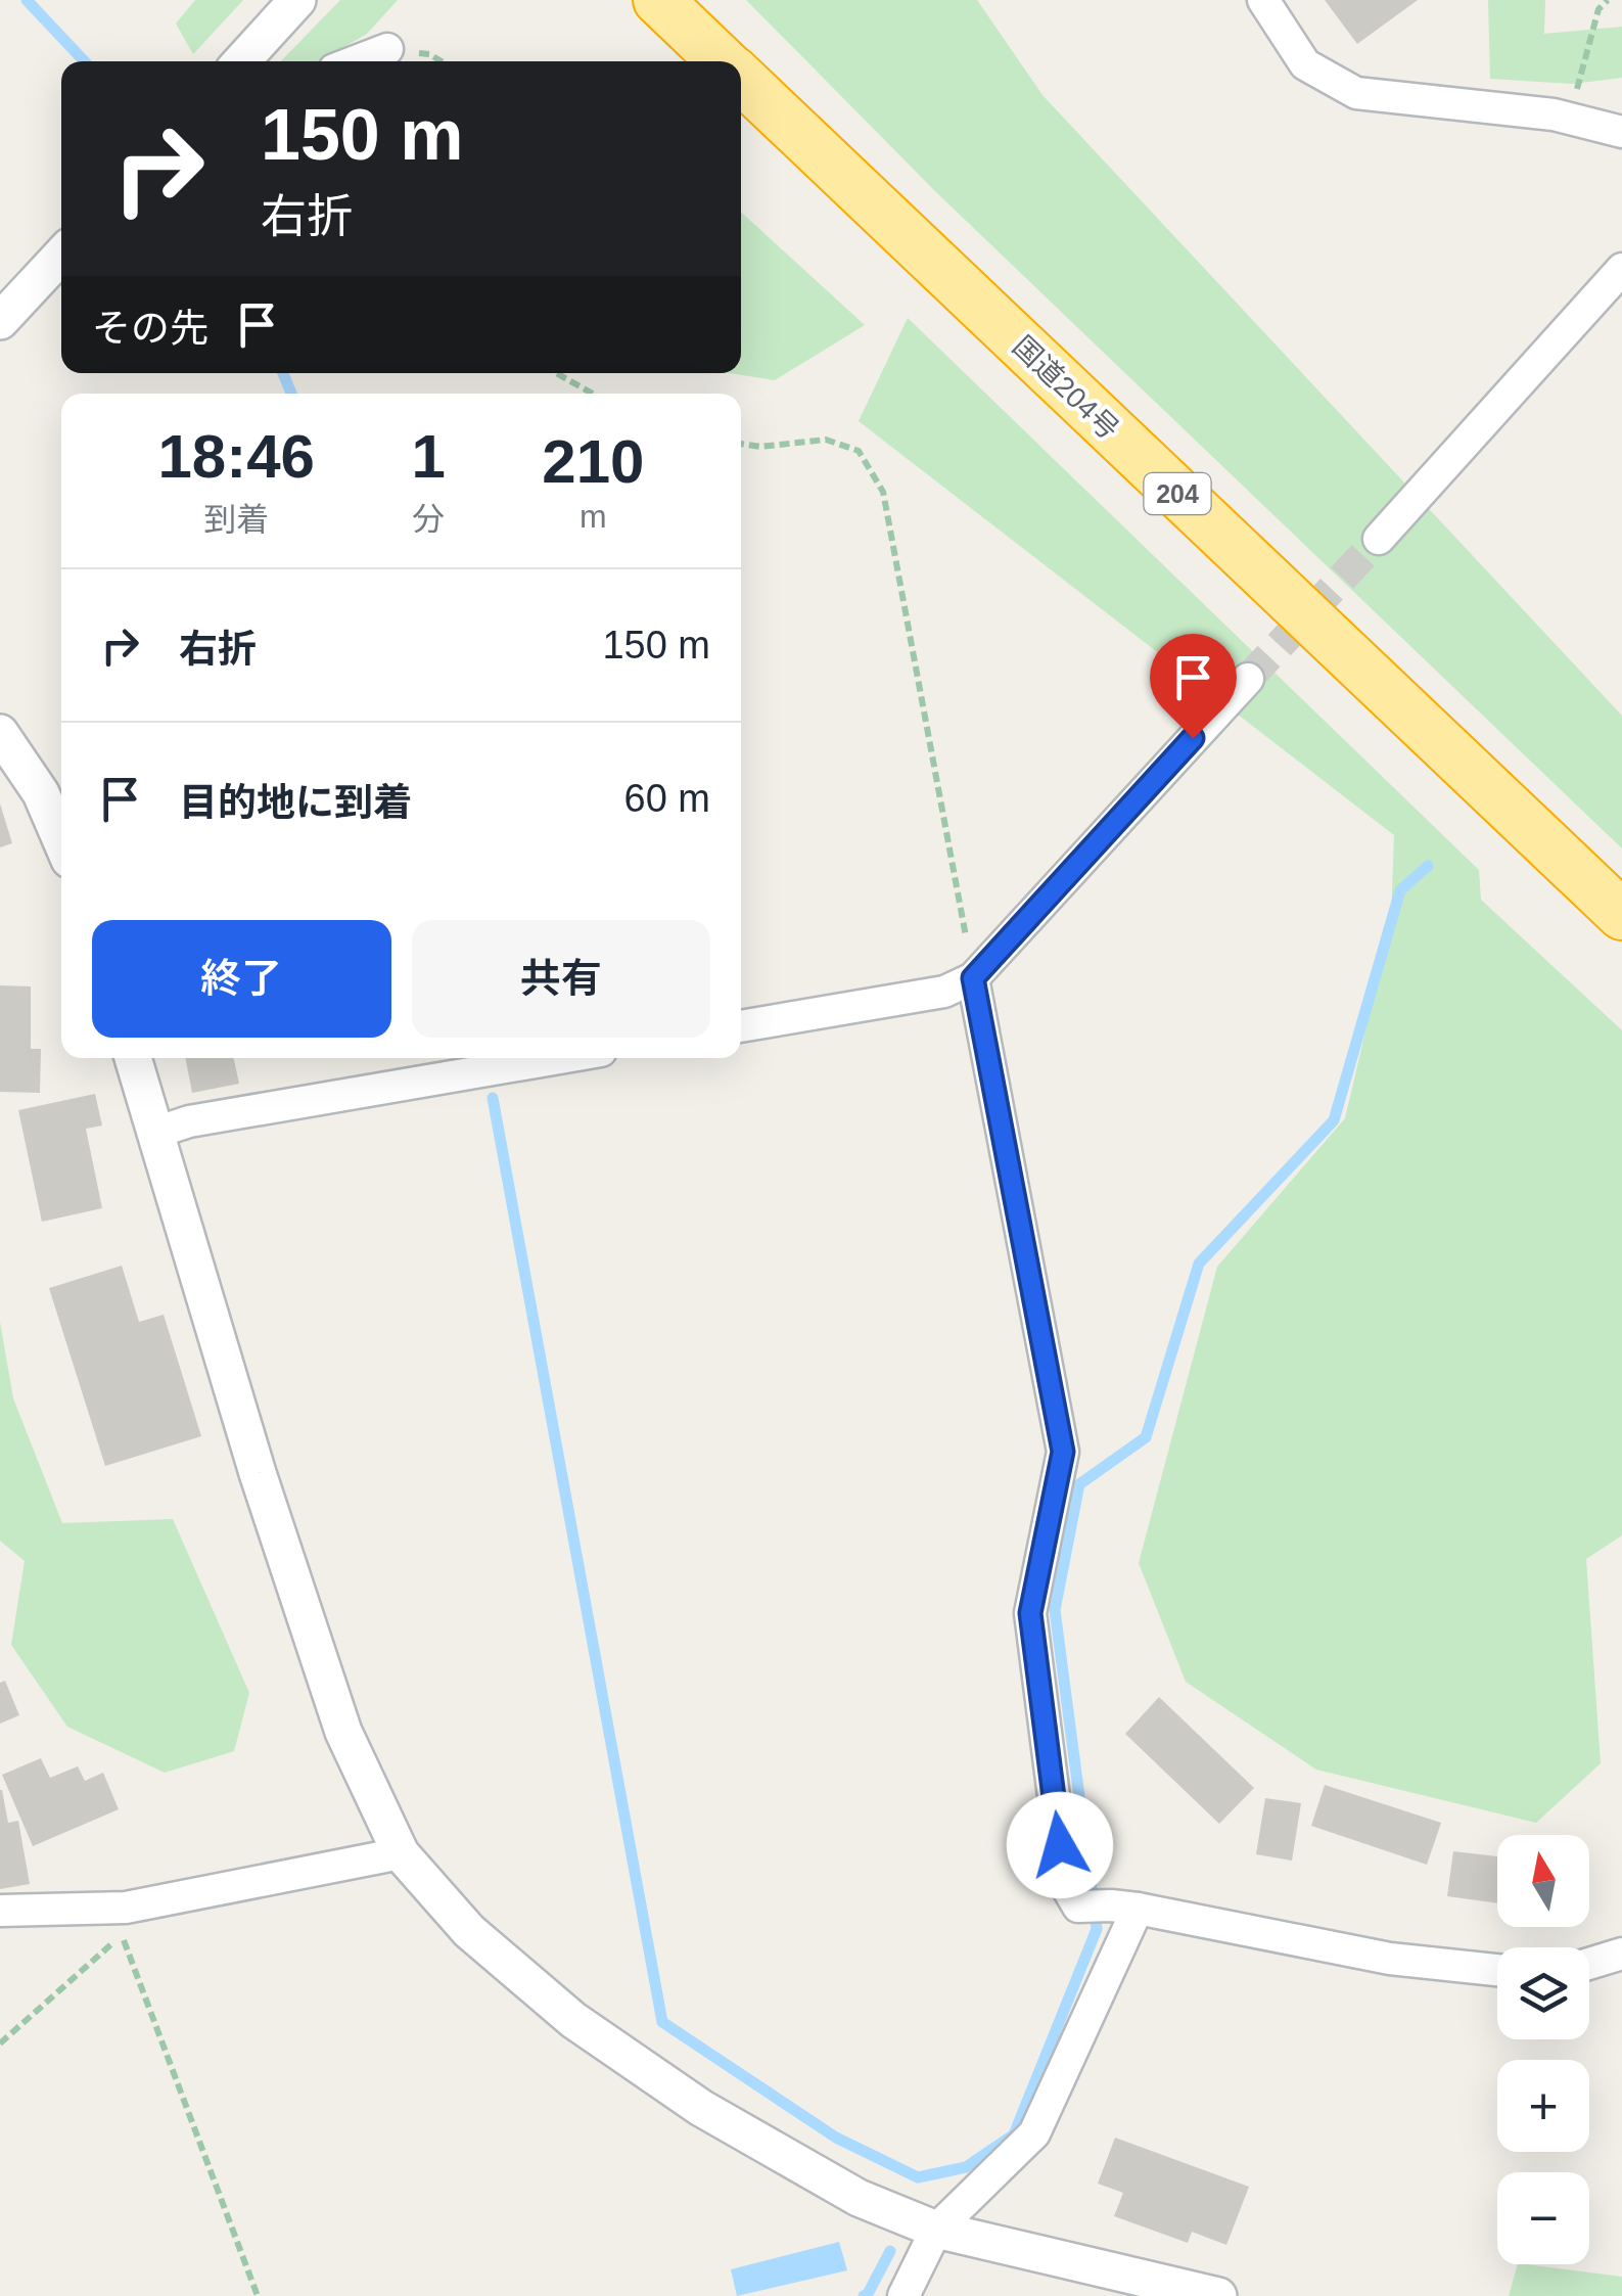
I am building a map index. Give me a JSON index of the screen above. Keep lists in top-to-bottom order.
{
  "streets": {
    "highway": ["国道204号", "204"]
  },
  "north": "top",
  "page": {
    "turn": ["150 m", "右折"],
    "then": "その先",
    "eta": [
      "18:46",
      "到着",
      "1",
      "分",
      "210",
      "m"
    ],
    "list": [
      {
        "name": "右折",
        "value": "150 m"
      },
      {
        "name": "目的地に到着",
        "value": "60 m"
      }
    ],
    "buttons": ["終了", "共有"],
    "map_buttons": ["+", "−"]
  }
}
